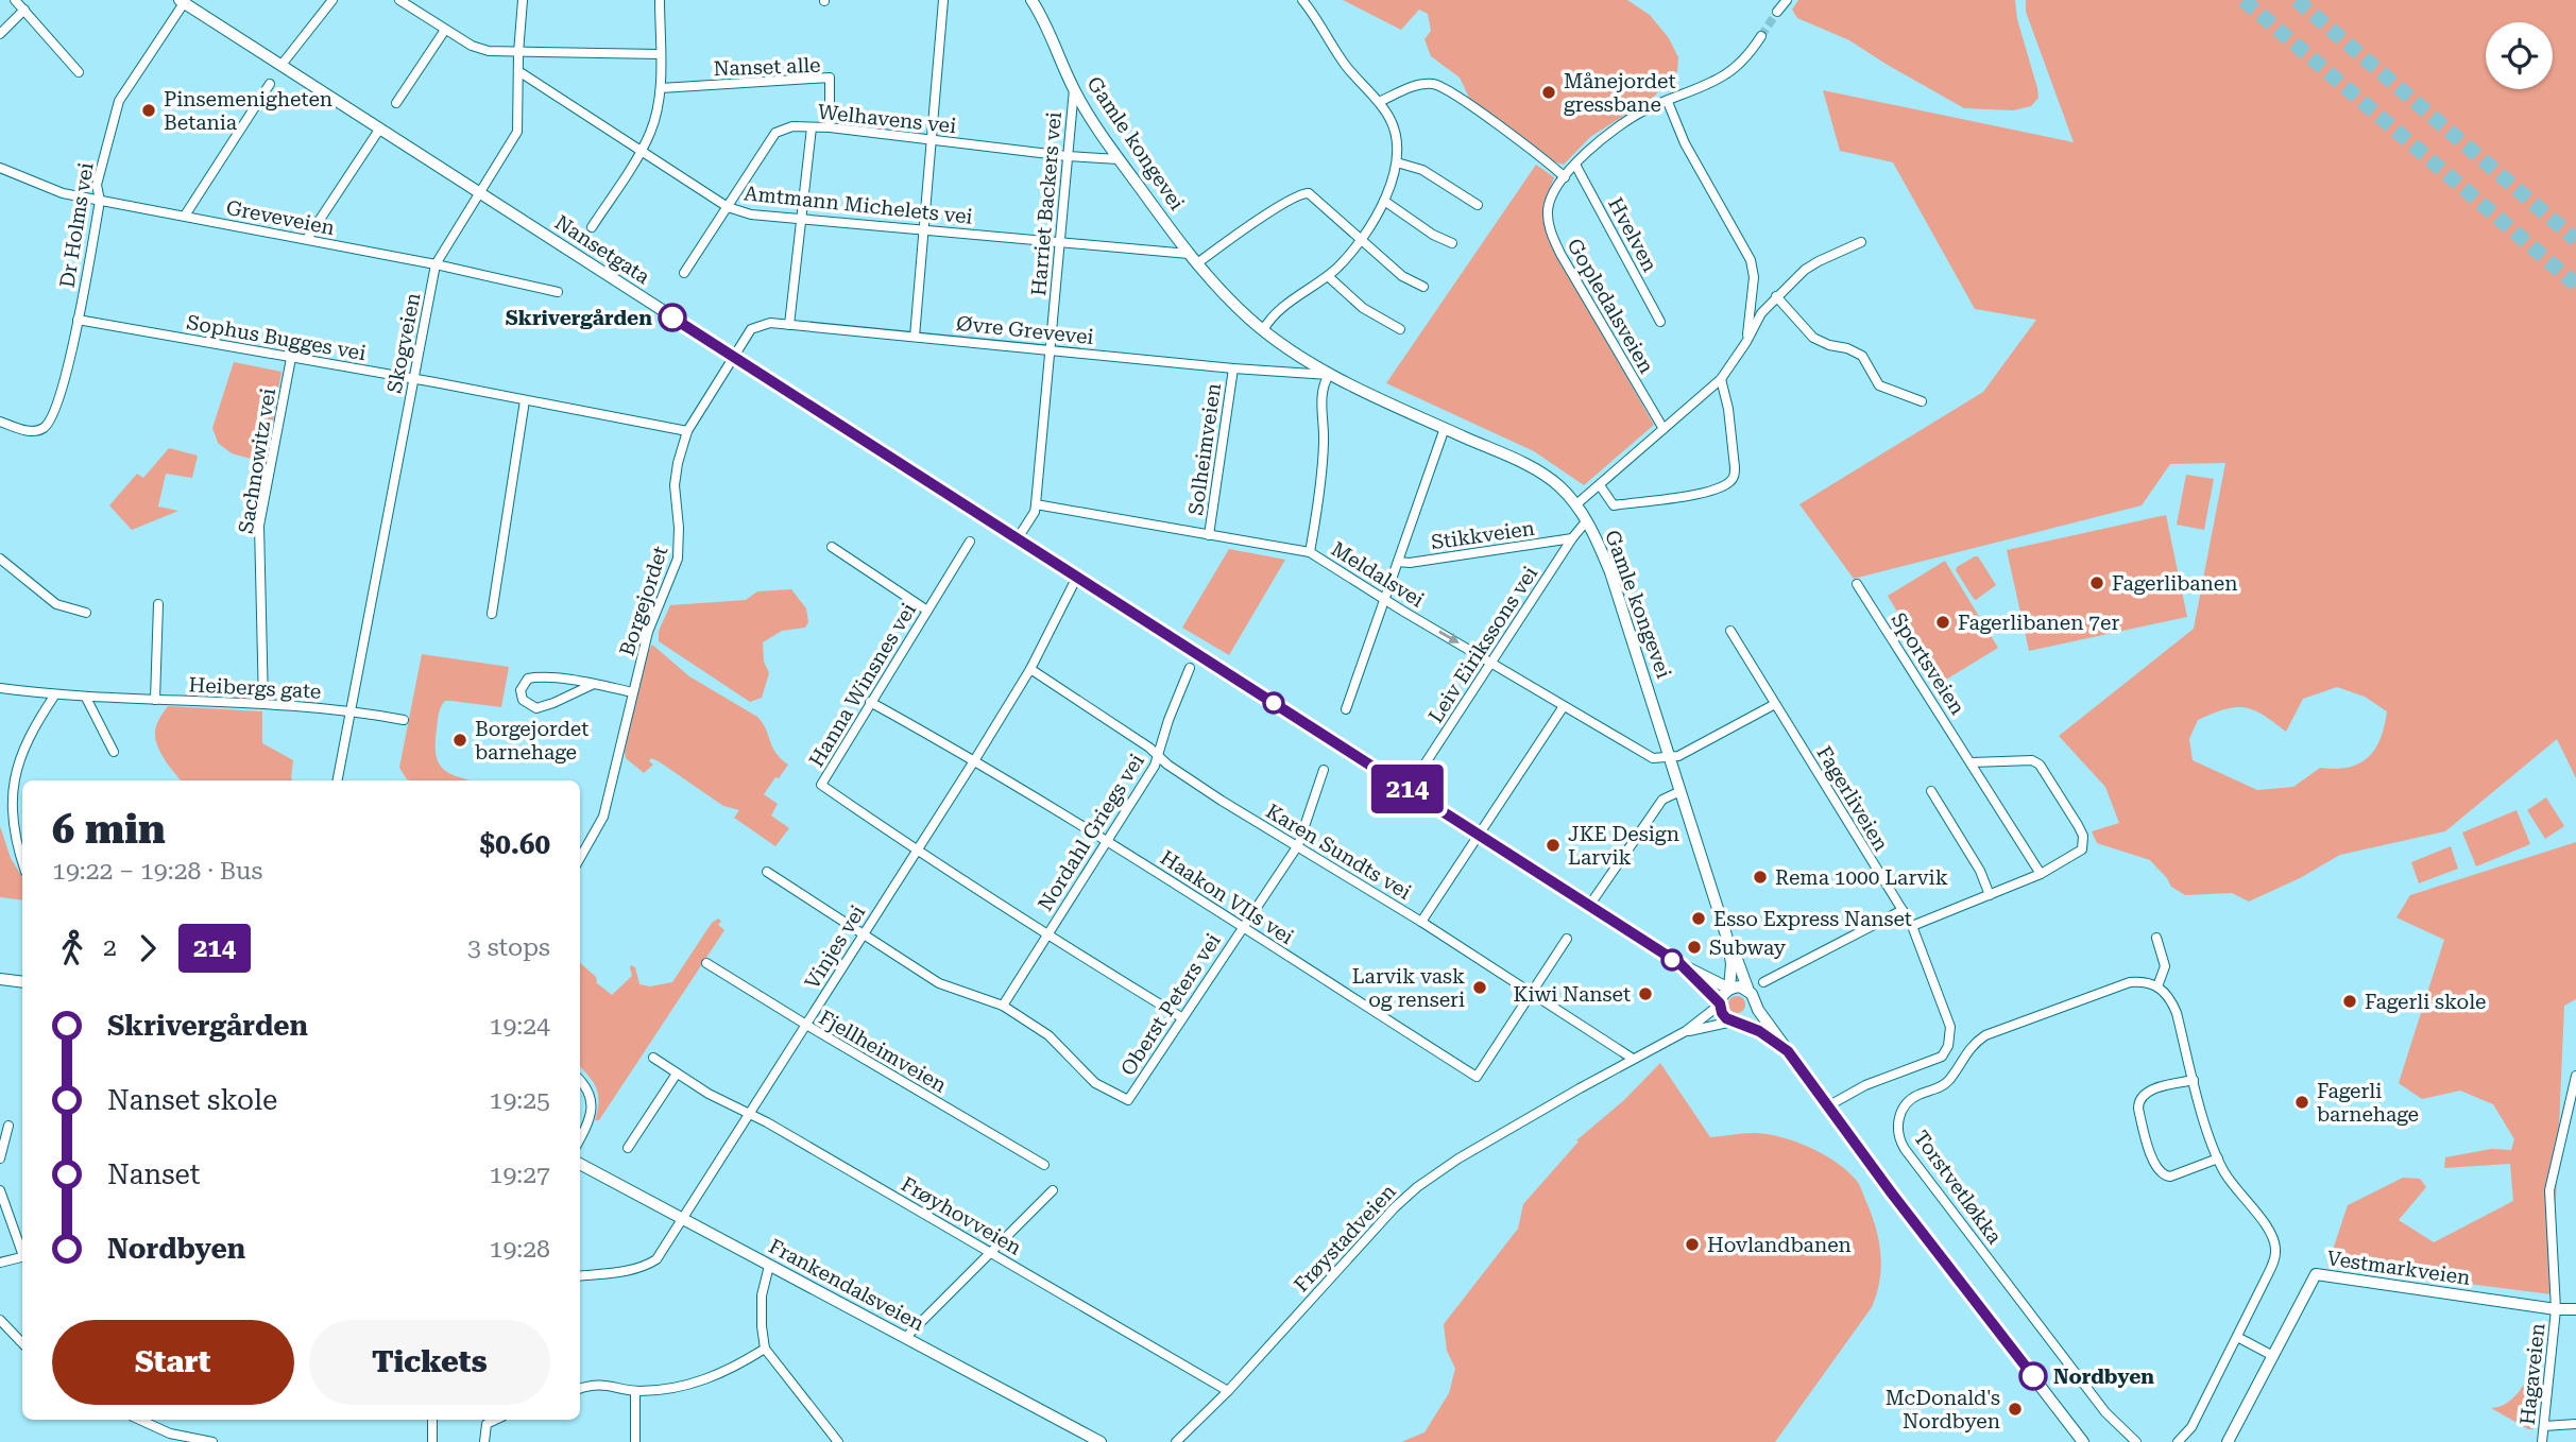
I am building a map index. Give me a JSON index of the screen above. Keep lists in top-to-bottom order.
{
  "streets": {
    "main road": [
      "Gamle kongevei",
      "Nansetgata",
      "Vestmarkveien",
      "Frankendalsveien"
    ],
    "street": [
      "Nanset alle",
      "Welhavens vei",
      "Harriet Backers vei",
      "Amtmann Michelets vei",
      "Greveveien",
      "Dr Holms vei",
      "Hvelven",
      "Gopledalsveien",
      "Øvre Grevevei",
      "Sophus Bugges vei",
      "Skogveien",
      "Solheimveien",
      "Sachnowitz vei",
      "Stikkveien",
      "Meldalsvei",
      "Borgejordet",
      "Leiv Eirikssons vei",
      "Sportsveien",
      "Hanna Winsnes vei",
      "Heibergs gate",
      "Fagerliveien",
      "Nordahl Griegs vei",
      "Karen Sundts vei",
      "Haakon VIIs vei",
      "Vinjes vei",
      "Oberst Peters vei",
      "Fjellheimveien",
      "Torstvetløkka",
      "Frøyhovveien",
      "Frøystadveien",
      "Hagaveien"
    ]
  },
  "crossings": [
    ["Nanset alle", "Welhavens vei"],
    ["Welhavens vei", "Gamle kongevei"],
    ["Welhavens vei", "Harriet Backers vei"],
    ["Welhavens vei", "Amtmann Michelets vei"],
    ["Gamle kongevei", "Harriet Backers vei"],
    ["Gamle kongevei", "Amtmann Michelets vei"],
    ["Gamle kongevei", "Nansetgata"],
    ["Gamle kongevei", "Øvre Grevevei"],
    ["Gamle kongevei", "Meldalsvei"],
    ["Gamle kongevei", "Leiv Eirikssons vei"],
    ["Gamle kongevei", "Frøystadveien"],
    ["Harriet Backers vei", "Amtmann Michelets vei"],
    ["Harriet Backers vei", "Nansetgata"],
    ["Harriet Backers vei", "Øvre Grevevei"],
    ["Harriet Backers vei", "Meldalsvei"],
    ["Amtmann Michelets vei", "Skogveien"],
    ["Greveveien", "Dr Holms vei"],
    ["Greveveien", "Skogveien"],
    ["Dr Holms vei", "Nansetgata"],
    ["Dr Holms vei", "Sophus Bugges vei"],
    ["Hvelven", "Gopledalsveien"],
    ["Nansetgata", "Øvre Grevevei"],
    ["Nansetgata", "Skogveien"],
    ["Nansetgata", "Borgejordet"],
    ["Nansetgata", "Leiv Eirikssons vei"],
    ["Nansetgata", "Vinjes vei"],
    ["Nansetgata", "Frøystadveien"],
    ["Øvre Grevevei", "Solheimveien"],
    ["Øvre Grevevei", "Borgejordet"],
    ["Sophus Bugges vei", "Skogveien"],
    ["Sophus Bugges vei", "Sachnowitz vei"],
    ["Sophus Bugges vei", "Borgejordet"],
    ["Skogveien", "Heibergs gate"],
    ["Solheimveien", "Meldalsvei"],
    ["Sachnowitz vei", "Heibergs gate"],
    ["Stikkveien", "Leiv Eirikssons vei"],
    ["Meldalsvei", "Leiv Eirikssons vei"],
    ["Hanna Winsnes vei", "Haakon VIIs vei"],
    ["Hanna Winsnes vei", "Vinjes vei"],
    ["Nordahl Griegs vei", "Karen Sundts vei"],
    ["Nordahl Griegs vei", "Haakon VIIs vei"],
    ["Nordahl Griegs vei", "Oberst Peters vei"],
    ["Karen Sundts vei", "Haakon VIIs vei"],
    ["Karen Sundts vei", "Vinjes vei"],
    ["Karen Sundts vei", "Oberst Peters vei"],
    ["Karen Sundts vei", "Frøystadveien"],
    ["Haakon VIIs vei", "Vinjes vei"],
    ["Haakon VIIs vei", "Oberst Peters vei"],
    ["Vinjes vei", "Fjellheimveien"],
    ["Vinjes vei", "Frøyhovveien"],
    ["Vinjes vei", "Frankendalsveien"],
    ["Frøyhovveien", "Frøystadveien"],
    ["Vestmarkveien", "Hagaveien"]
  ],
  "places": [
    "Månejordet gressbane",
    "Pinsemenigheten Betania",
    "Skrivergården",
    "Fagerlibanen",
    "Fagerlibanen 7er",
    "Borgejordet barnehage",
    "JKE Design Larvik",
    "Rema 1000 Larvik",
    "Esso Express Nanset",
    "Subway",
    "Larvik vask og renseri",
    "Kiwi Nanset",
    "Fagerli skole",
    "Fagerli barnehage",
    "Hovlandbanen",
    "Nordbyen",
    "McDonald's Nordbyen"
  ],
  "lines": ["bus line 214"],
  "page": {
    "on_map": "214",
    "heading": ["6 min", "19:22 – 19:28 · Bus", "$0.60"],
    "legs": ["2", "214", "3 stops"],
    "list": [
      {
        "name": "Skrivergården",
        "value": "19:24"
      },
      {
        "name": "Nanset skole",
        "value": "19:25"
      },
      {
        "name": "Nanset",
        "value": "19:27"
      },
      {
        "name": "Nordbyen",
        "value": "19:28"
      }
    ],
    "buttons": ["Start", "Tickets"]
  }
}
